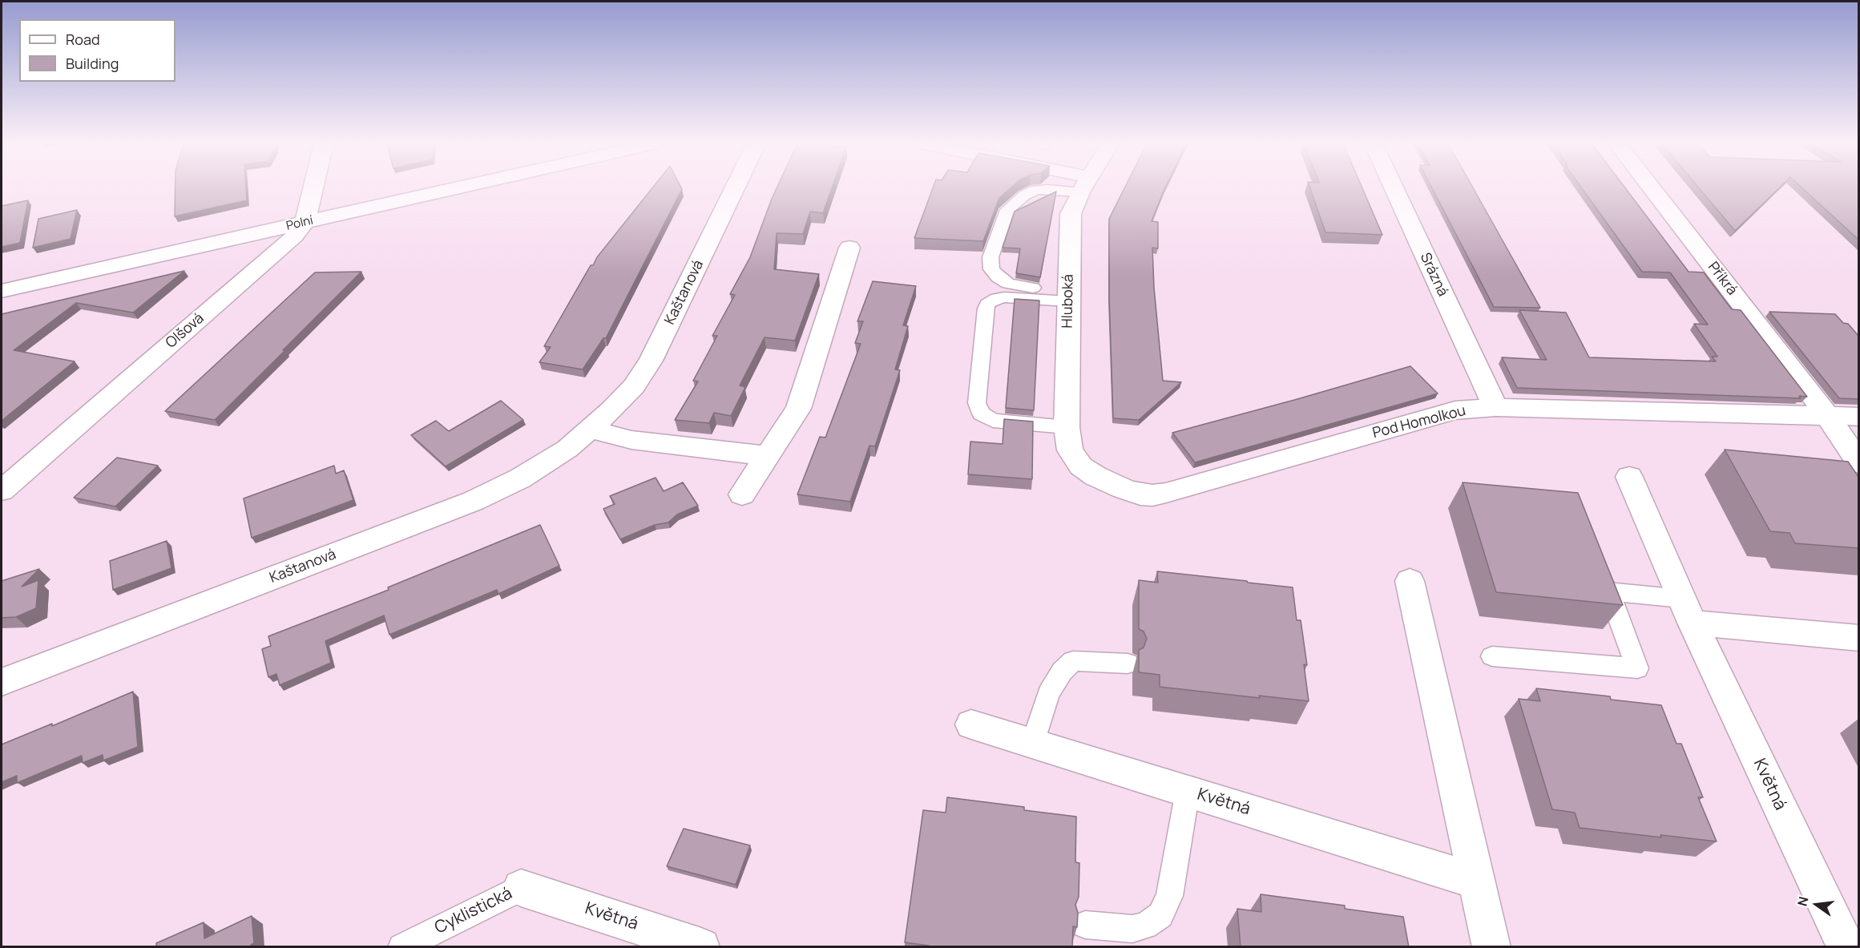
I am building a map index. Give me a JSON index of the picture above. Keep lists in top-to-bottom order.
{
  "streets": {
    "street": [
      "Polní",
      "Srázná",
      "Příkrá",
      "Kaštanová",
      "Hluboká",
      "Olšová",
      "Pod Homolkou",
      "Květná"
    ],
    "lane": ["Cyklistická"]
  },
  "crossings": [
    ["Polní", "Olšová"],
    ["Srázná", "Pod Homolkou"],
    ["Příkrá", "Pod Homolkou"],
    ["Hluboká", "Pod Homolkou"],
    ["Květná", "Cyklistická"]
  ],
  "legend": ["Road", "Building"],
  "north": "left"
}
